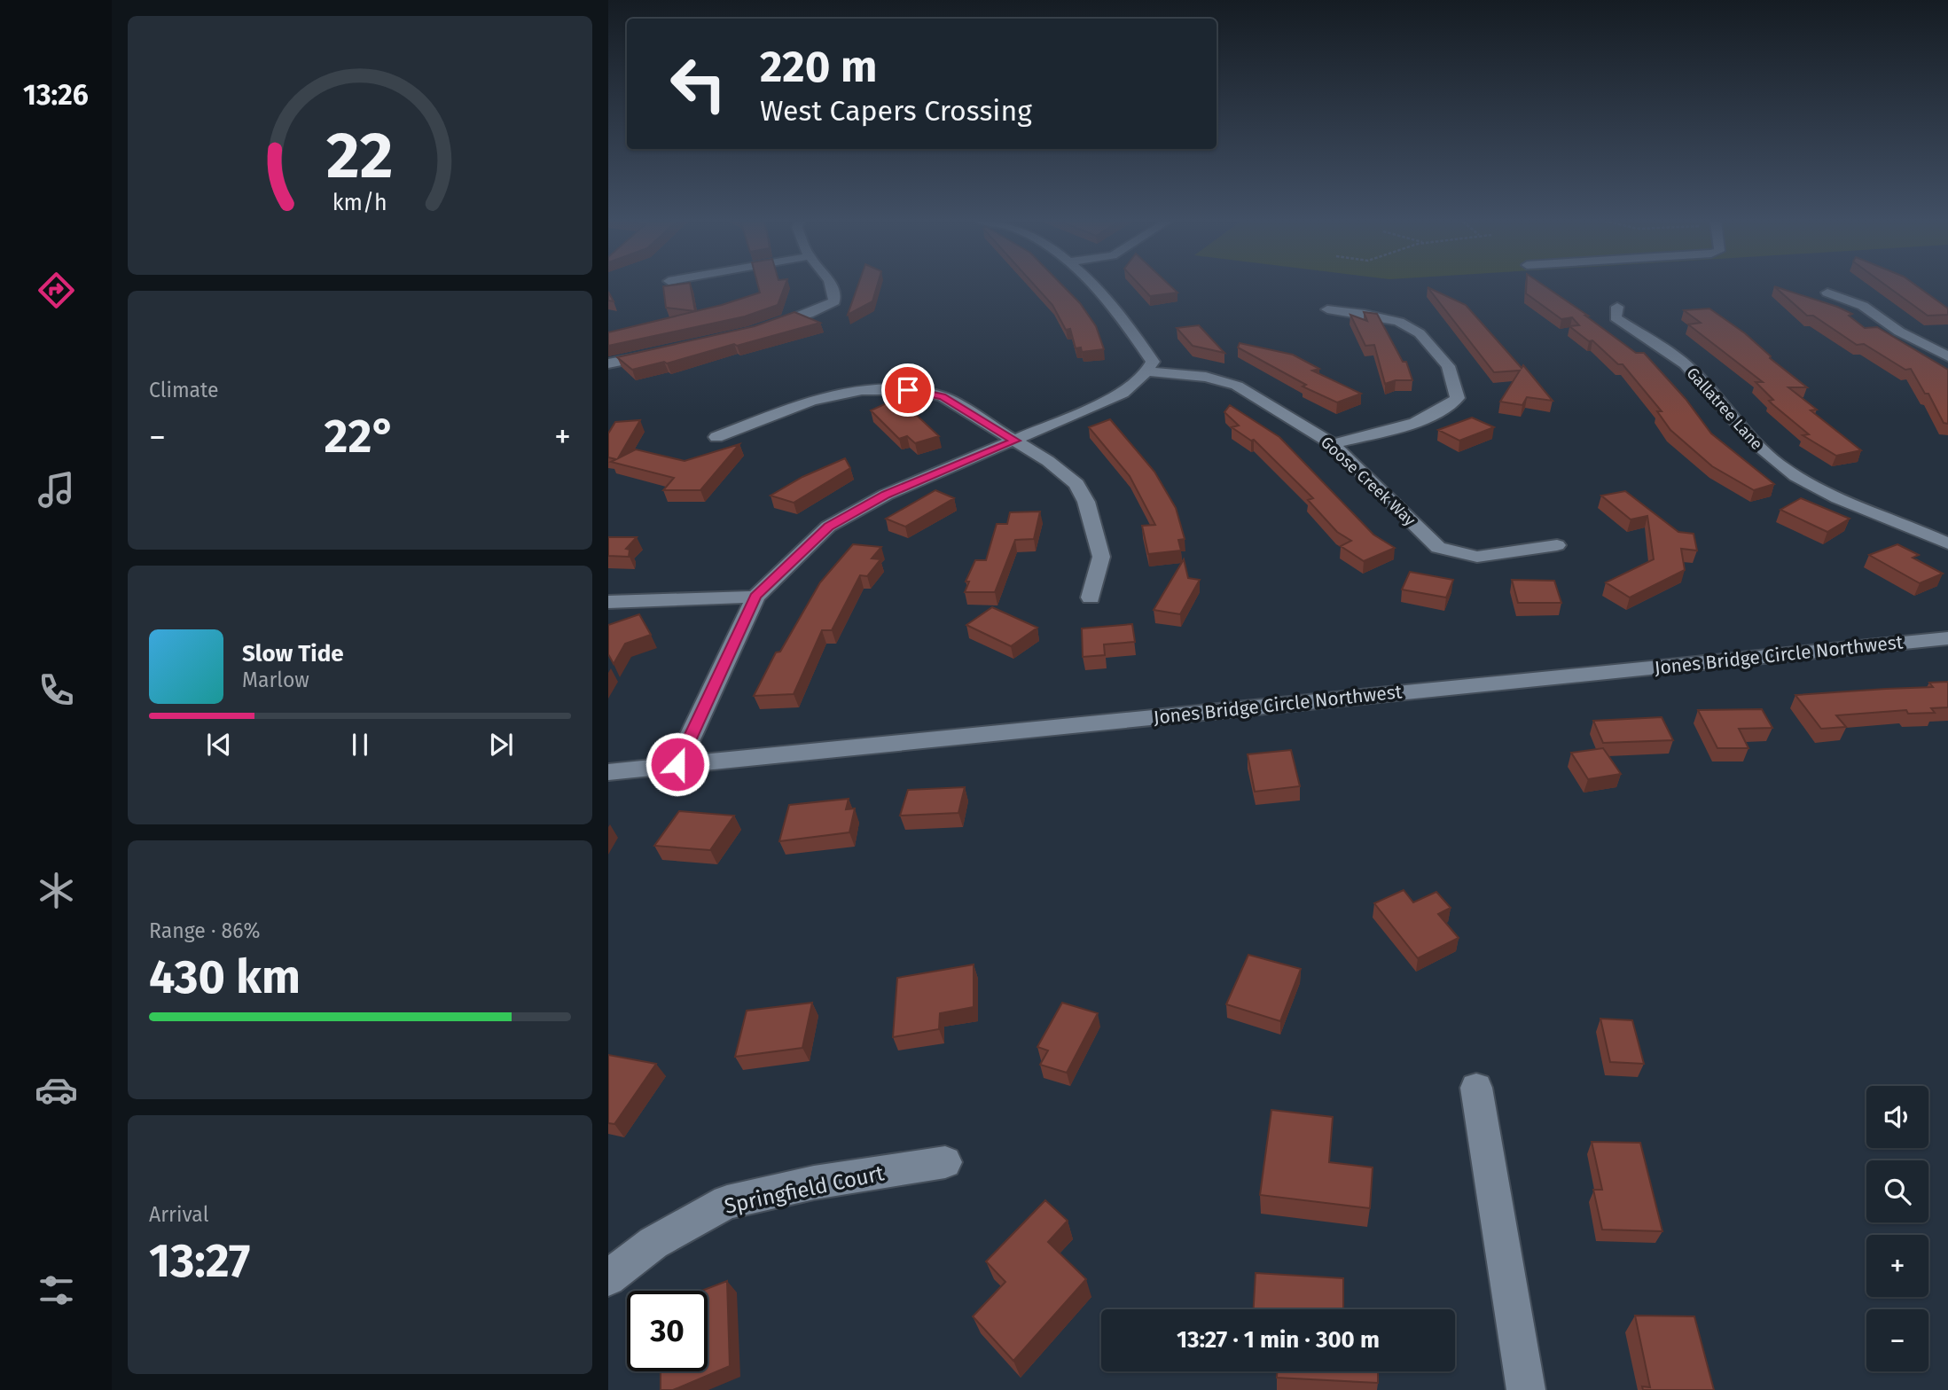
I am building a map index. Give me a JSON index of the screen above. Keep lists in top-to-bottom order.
{
  "streets": {
    "street": [
      "Gallatree Lane",
      "Goose Creek Way",
      "Jones Bridge Circle Northwest",
      "Springfield Court"
    ]
  },
  "page": {
    "tabs": "13:26",
    "turn": ["220 m", "West Capers Crossing"],
    "tile": [
      "Climate",
      ["Range · 86%", "430 km"],
      ["Arrival", "13:27"]
    ],
    "heat": ["−", "22°", "+"],
    "song": ["Slow Tide", "Marlow"],
    "map_buttons": ["+", "−"],
    "limit": "30",
    "trip": "13:27 · 1 min · 300 m",
    "gauge": ["22", "km/h"]
  }
}
